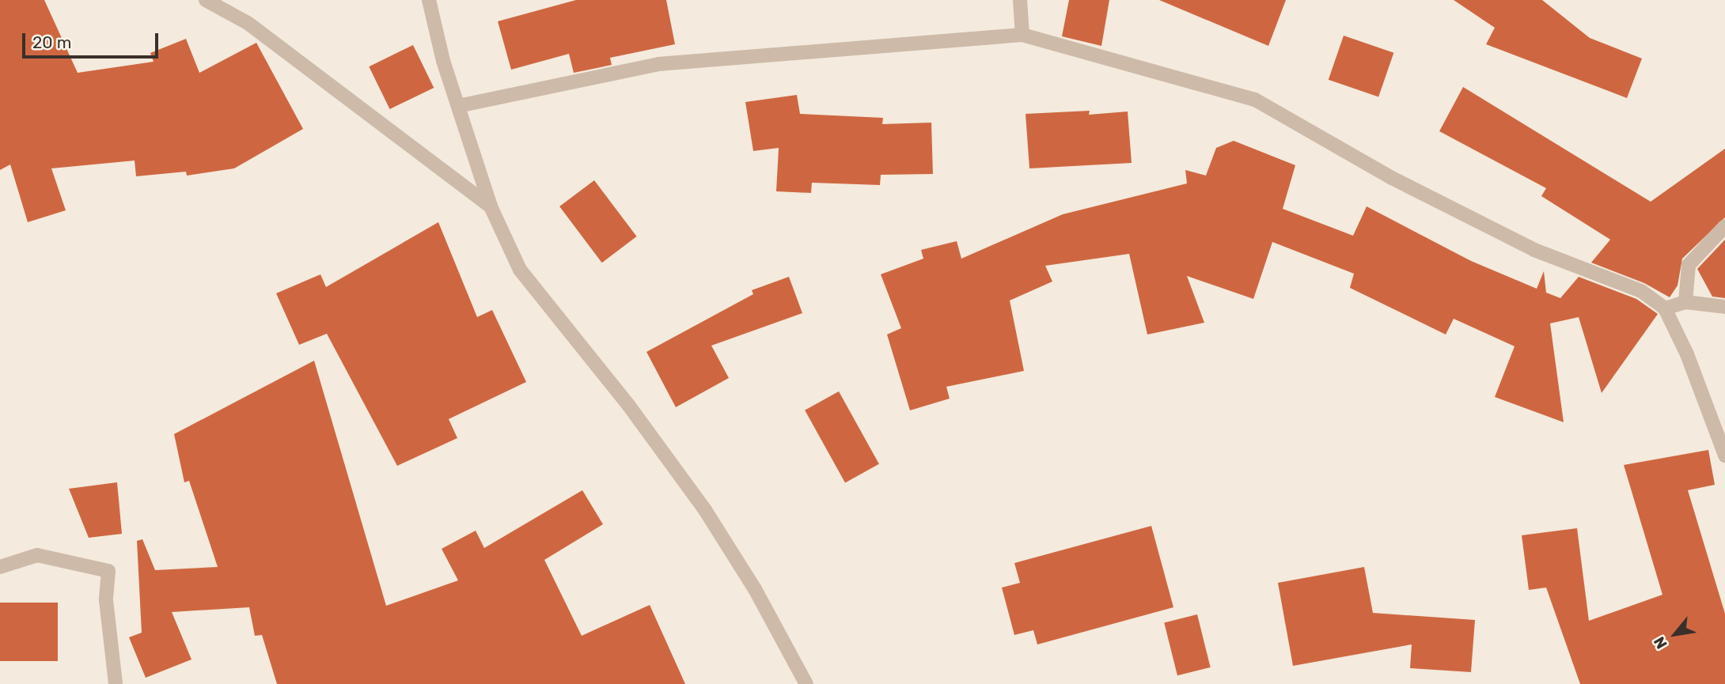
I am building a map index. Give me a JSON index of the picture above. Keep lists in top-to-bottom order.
{
  "scale_bar": "20 m",
  "north": "bottom left"
}
